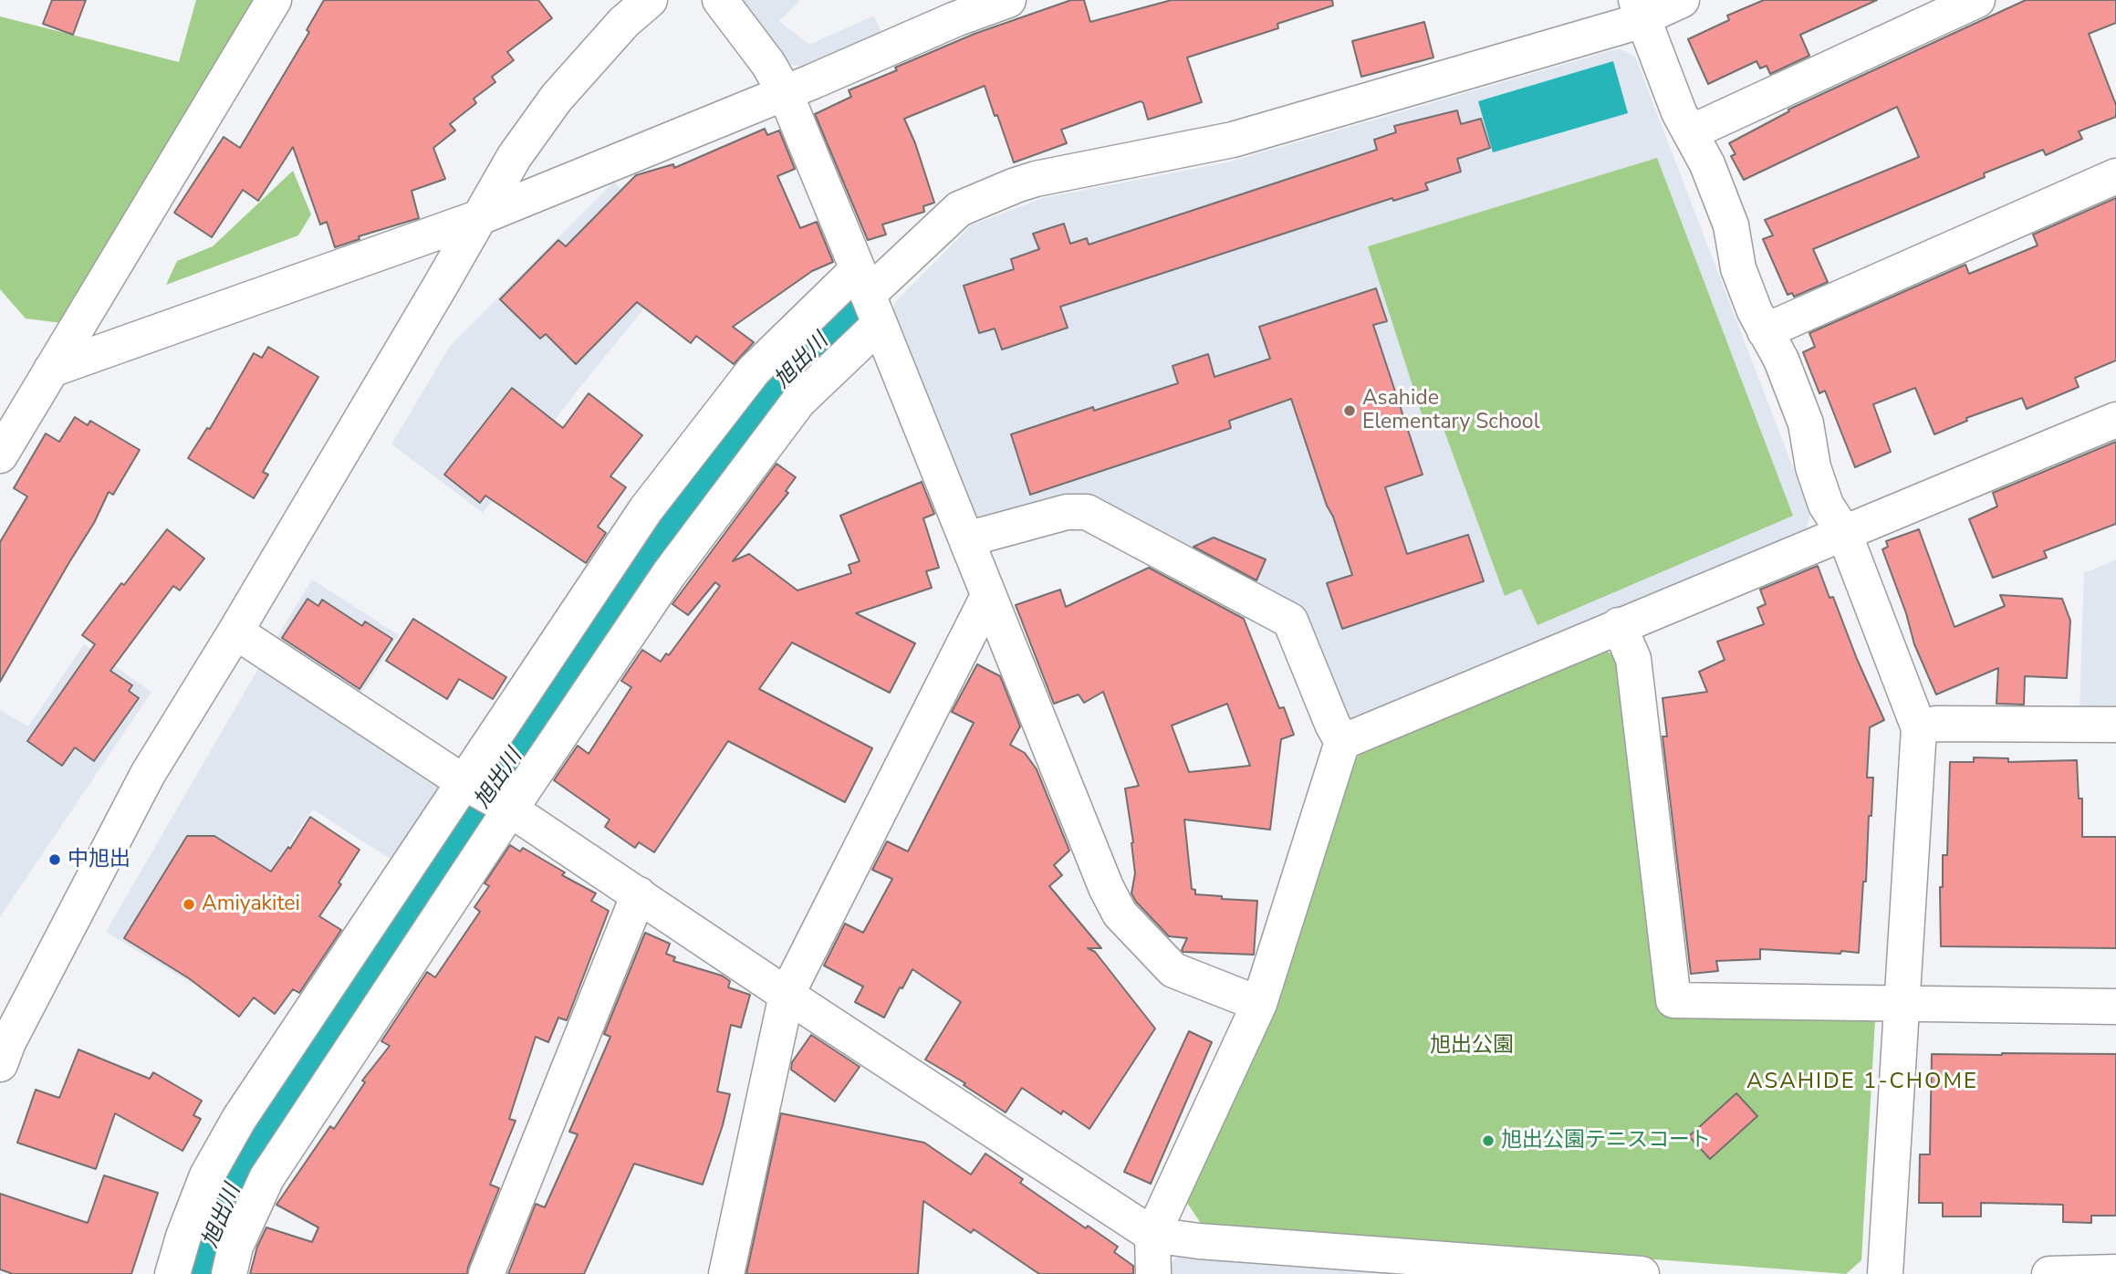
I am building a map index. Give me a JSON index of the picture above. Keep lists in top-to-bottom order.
{
  "districts": ["ASAHIDE 1-CHOME"],
  "water": ["旭出川"],
  "parks": ["旭出公園"],
  "places": [
    "Asahide Elementary School",
    "中旭出",
    "Amiyakitei",
    "旭出公園テニスコート"
  ]
}
